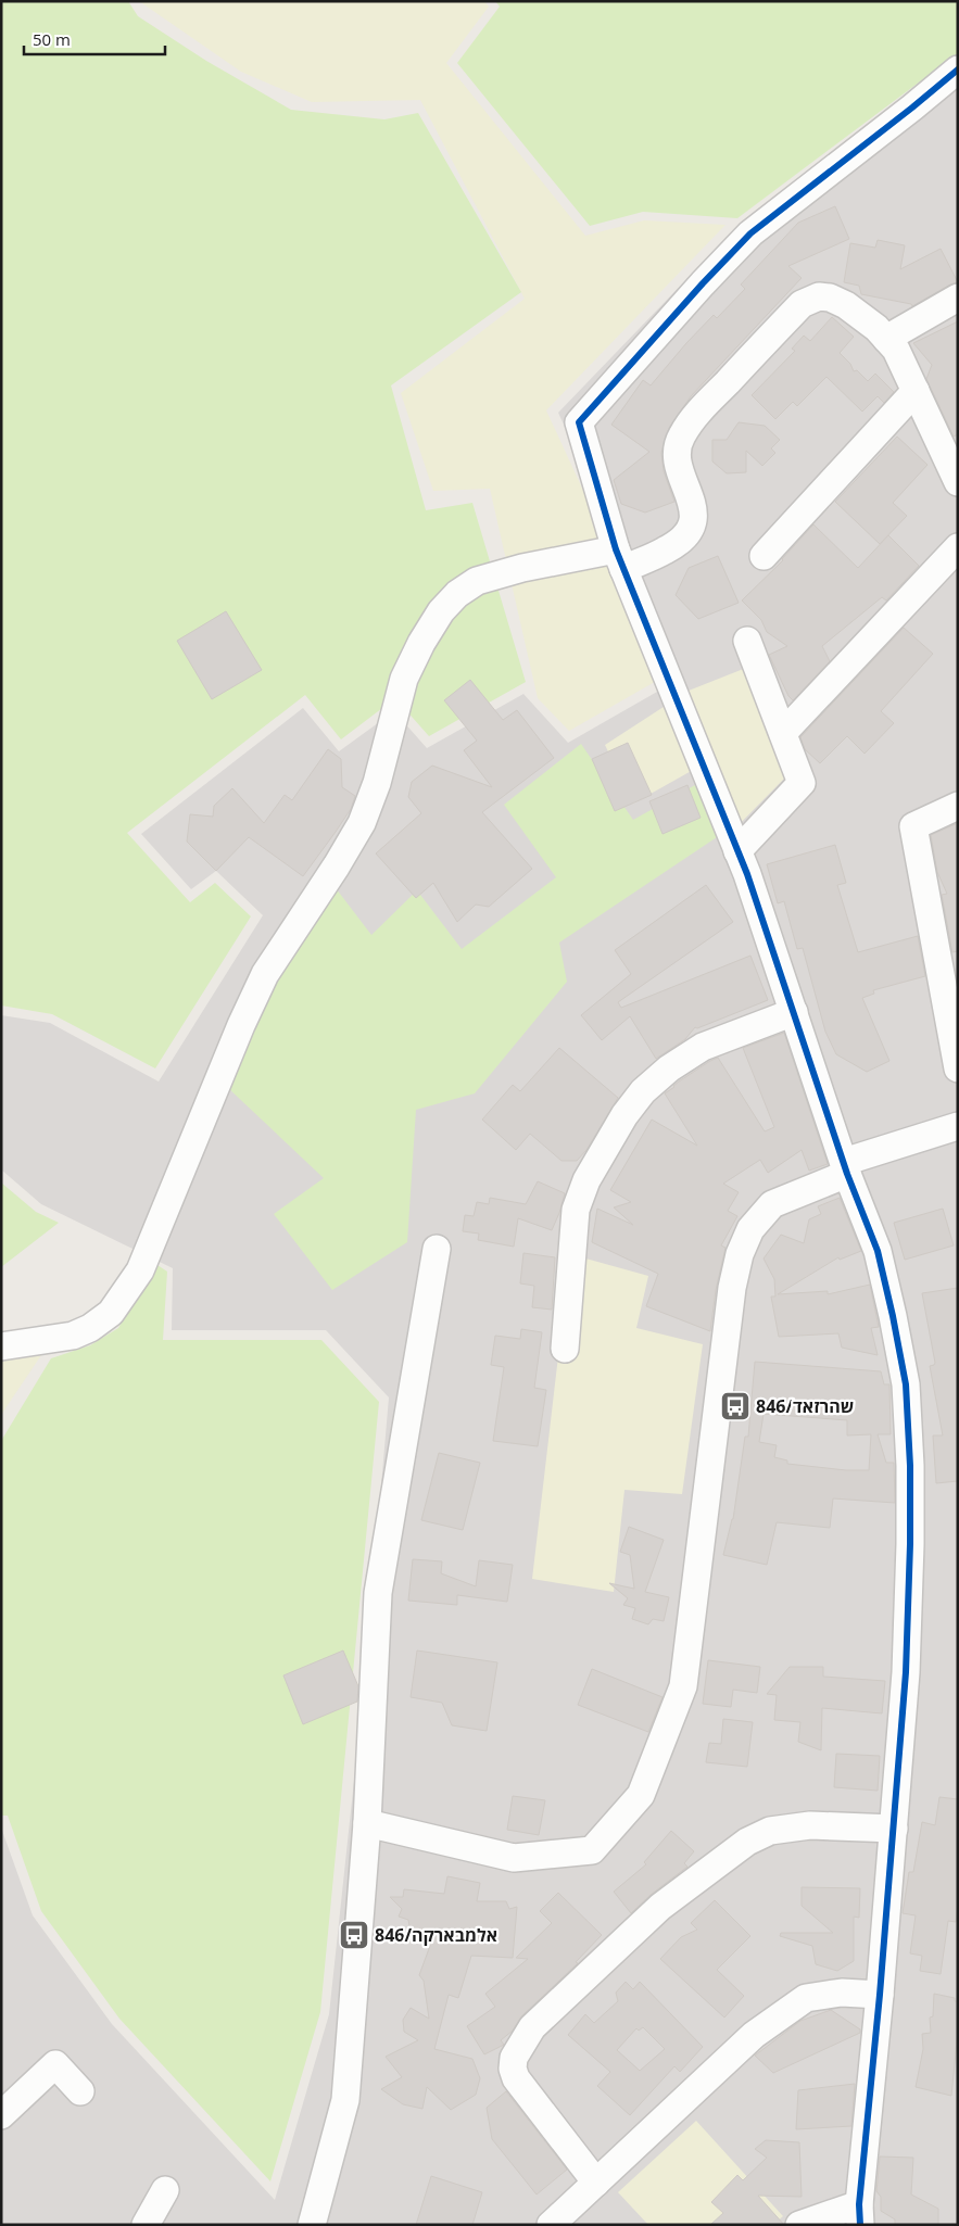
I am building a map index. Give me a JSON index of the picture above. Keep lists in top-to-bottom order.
{
  "places": {
    "bus stop": ["846/שהרזאד", "אלמבארקה/846"]
  },
  "scale_bar": "50 m"
}
